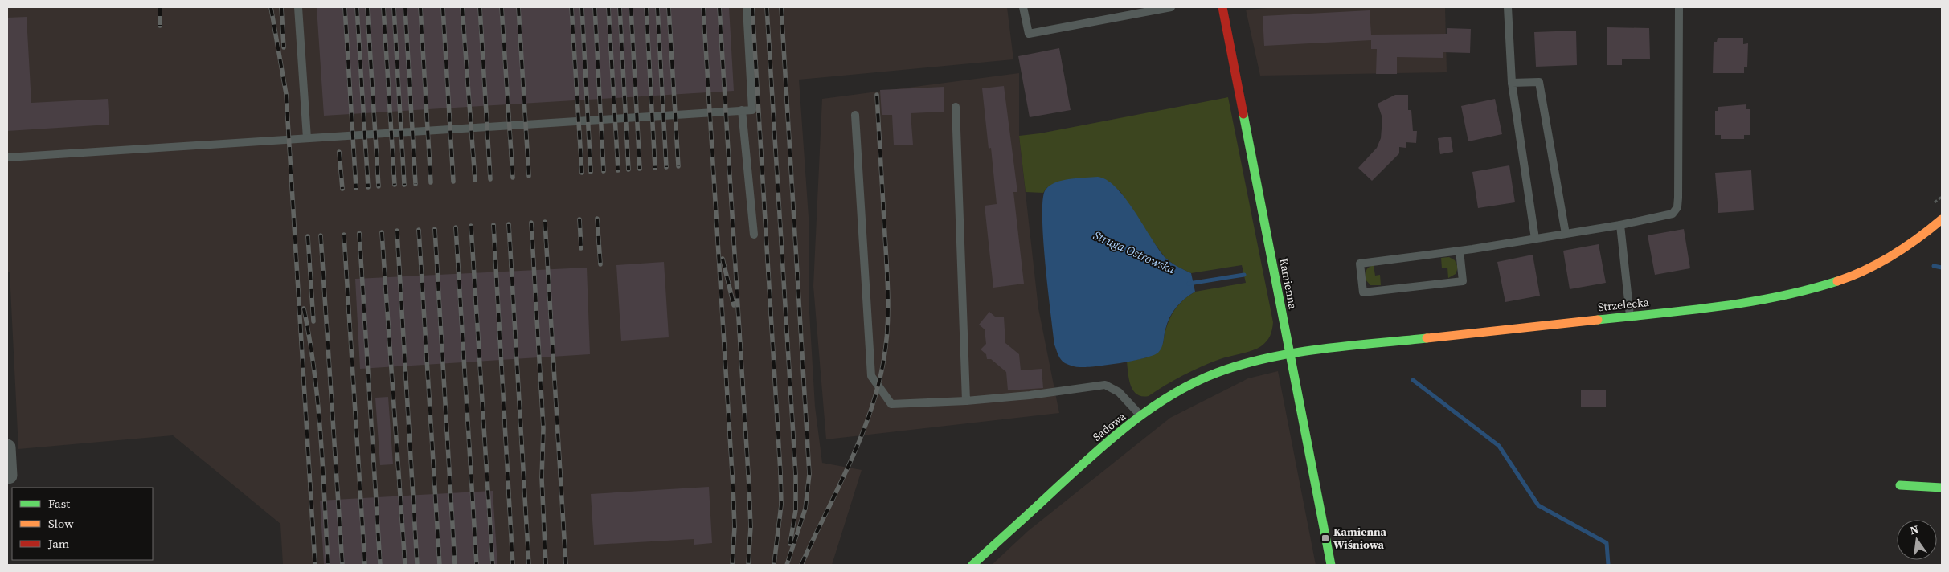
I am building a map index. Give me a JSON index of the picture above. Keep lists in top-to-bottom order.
{
  "streets": {
    "street": ["Kamienna", "Strzelecka", "Sadowa"]
  },
  "crossings": [
    ["Kamienna", "Strzelecka"],
    ["Kamienna", "Sadowa"],
    ["Strzelecka", "Sadowa"]
  ],
  "water": ["Struga Ostrowska"],
  "places": {
    "transit": ["Kamienna Wiśniowa"]
  },
  "legend": ["Fast", "Slow", "Jam"],
  "north": "top"
}
